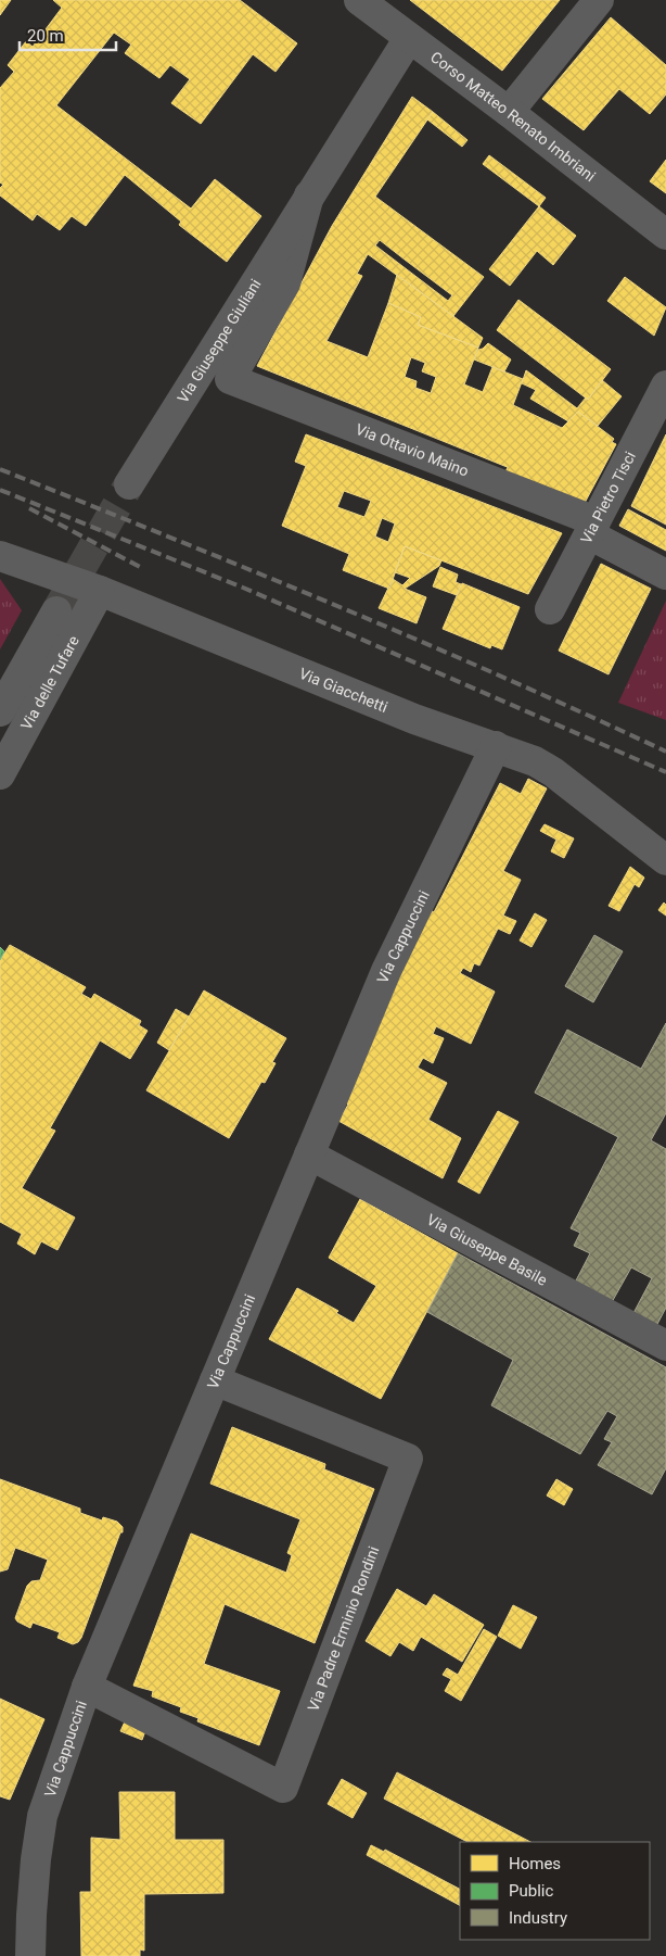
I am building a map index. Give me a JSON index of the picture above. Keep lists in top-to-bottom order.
{
  "streets": {
    "street": [
      "Corso Matteo Renato Imbriani",
      "Via Giuseppe Giuliani",
      "Via Ottavio Maino",
      "Via Pietro Tisci",
      "Via delle Tufare",
      "Via Giacchetti",
      "Via Cappuccini",
      "Via Giuseppe Basile",
      "Via Padre Erminio Rondini"
    ]
  },
  "crossings": [
    ["Corso Matteo Renato Imbriani", "Via Giuseppe Giuliani"],
    ["Via Giuseppe Giuliani", "Via Ottavio Maino"],
    ["Via Ottavio Maino", "Via Pietro Tisci"],
    ["Via delle Tufare", "Via Giacchetti"],
    ["Via Giacchetti", "Via Cappuccini"],
    ["Via Cappuccini", "Via Giuseppe Basile"],
    ["Via Cappuccini", "Via Padre Erminio Rondini"]
  ],
  "legend": ["Homes", "Public", "Industry"],
  "scale_bar": "20 m"
}
